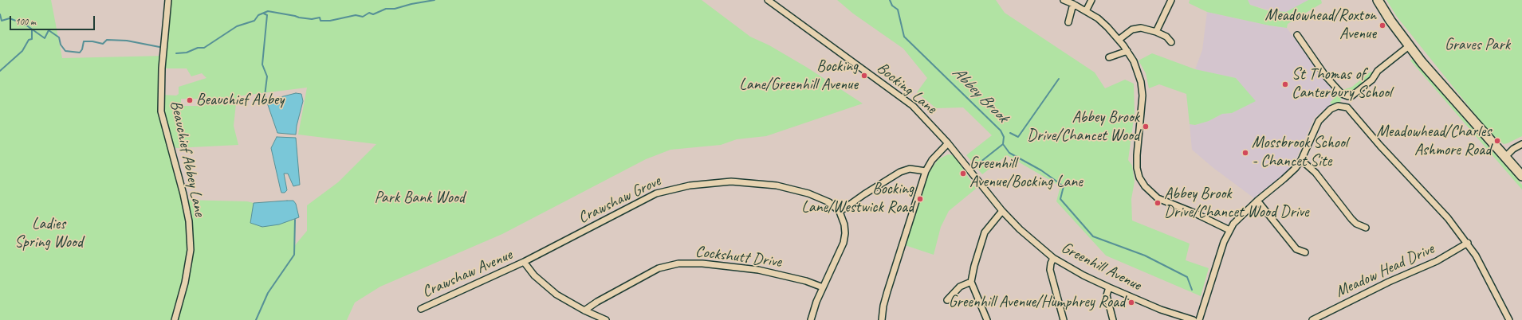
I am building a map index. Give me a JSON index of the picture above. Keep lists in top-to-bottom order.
{
  "streets": {
    "street": [
      "Bocking Lane",
      "Beauchief Abbey Lane",
      "Crawshaw Grove",
      "Cockshutt Drive",
      "Greenhill Avenue",
      "Meadow Head Drive",
      "Crawshaw Avenue"
    ]
  },
  "crossings": [
    ["Bocking Lane", "Greenhill Avenue"],
    ["Crawshaw Grove", "Crawshaw Avenue"]
  ],
  "water": ["Abbey Brook"],
  "parks": ["Graves Park", "Park Bank Wood", "Ladies Spring Wood"],
  "places": [
    "Meadowhead/Roxton Avenue",
    "Bocking Lane/Greenhill Avenue",
    "St Thomas of Canterbury School",
    "Beauchief Abbey",
    "Abbey Brook Drive/Chancet Wood",
    "Meadowhead/Charles Ashmore Road",
    "Mossbrook School - Chancet Site",
    "Greenhill Avenue/Bocking Lane",
    "Bocking Lane/Westwick Road",
    "Abbey Brook Drive/Chancet Wood Drive",
    "Greenhill Avenue/Humphrey Road"
  ],
  "scale_bar": "100 m"
}
